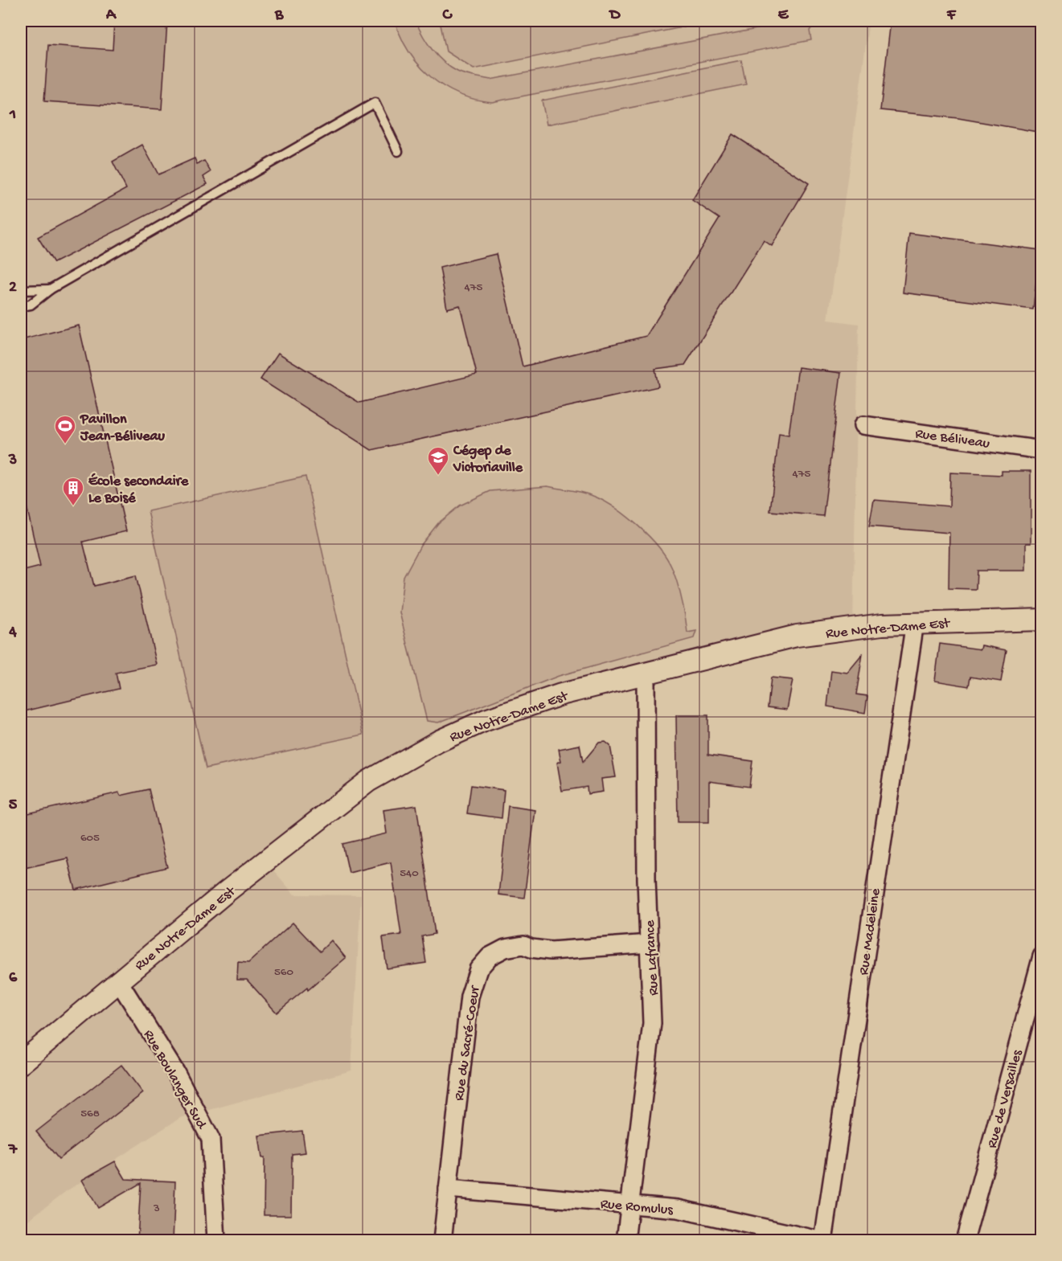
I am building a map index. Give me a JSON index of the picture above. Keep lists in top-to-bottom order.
{
  "streets": {
    "street": [
      "Rue Béliveau",
      "Rue Notre-Dame Est",
      "Rue Madeleine",
      "Rue Lafrance",
      "Rue du Sacré-Coeur",
      "Rue Boulanger Sud",
      "Rue de Versailles",
      "Rue Romulus"
    ]
  },
  "crossings": [
    ["Rue Notre-Dame Est", "Rue Madeleine"],
    ["Rue Notre-Dame Est", "Rue Lafrance"],
    ["Rue Notre-Dame Est", "Rue Boulanger Sud"],
    ["Rue Madeleine", "Rue Romulus"],
    ["Rue Lafrance", "Rue du Sacré-Coeur"],
    ["Rue Lafrance", "Rue Romulus"],
    ["Rue du Sacré-Coeur", "Rue Romulus"]
  ],
  "places": {
    "sports": ["Pavillon Jean-Béliveau"],
    "school or university": ["Cégep de Victoriaville"],
    "building": ["École secondaire Le Boisé"]
  },
  "house_numbers": [
    "475",
    "475",
    "605",
    "540",
    "560",
    "568",
    "3"
  ],
  "grid": {
    "columns": [
      "A",
      "B",
      "C",
      "D",
      "E",
      "F"
    ],
    "rows": [
      "1",
      "2",
      "3",
      "4",
      "5",
      "6",
      "7"
    ]
  }
}
